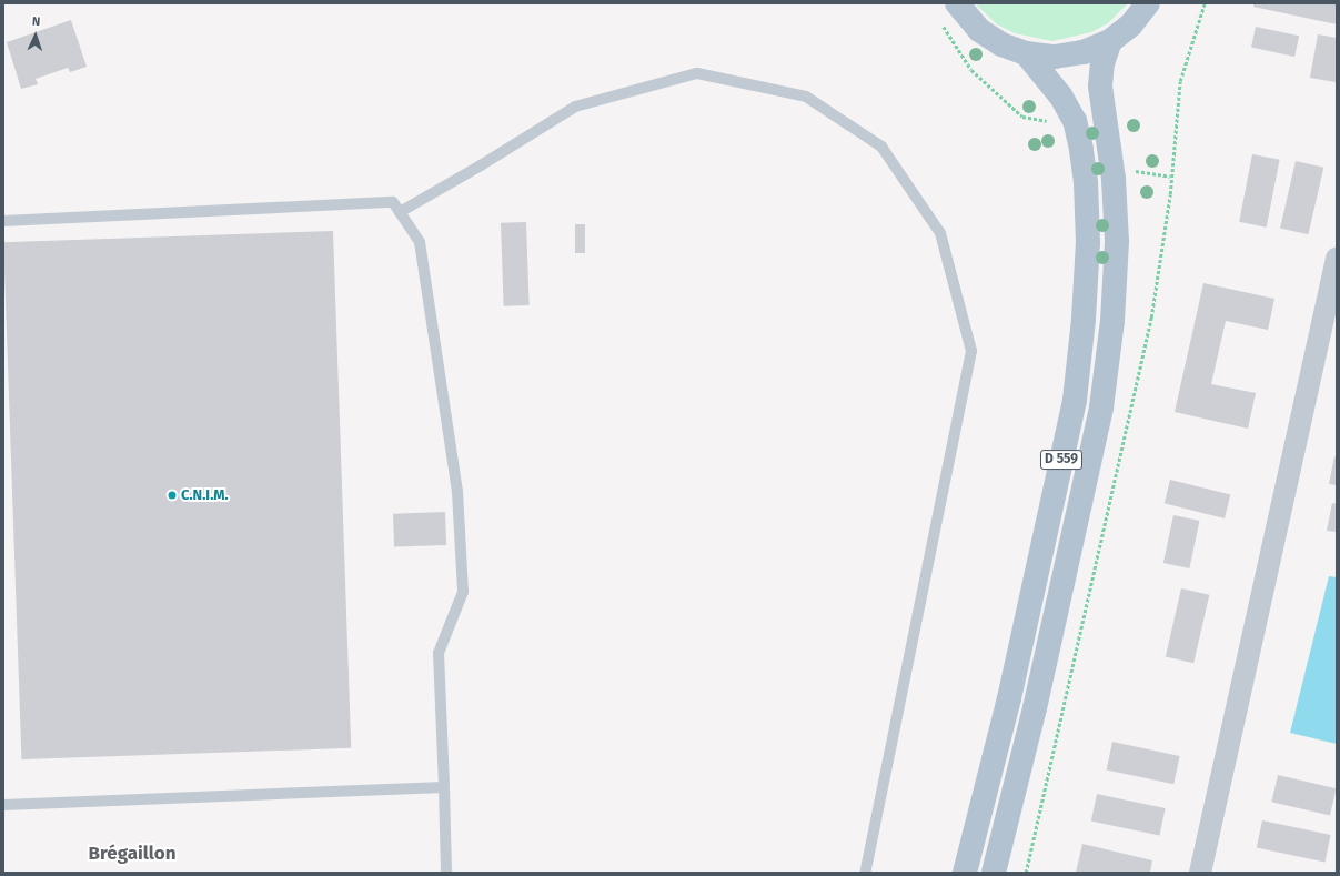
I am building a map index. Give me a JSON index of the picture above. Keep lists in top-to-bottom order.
{
  "streets": {
    "main road": ["D 559"]
  },
  "districts": ["Brégaillon"],
  "places": ["C.N.I.M."],
  "north": "top"
}
